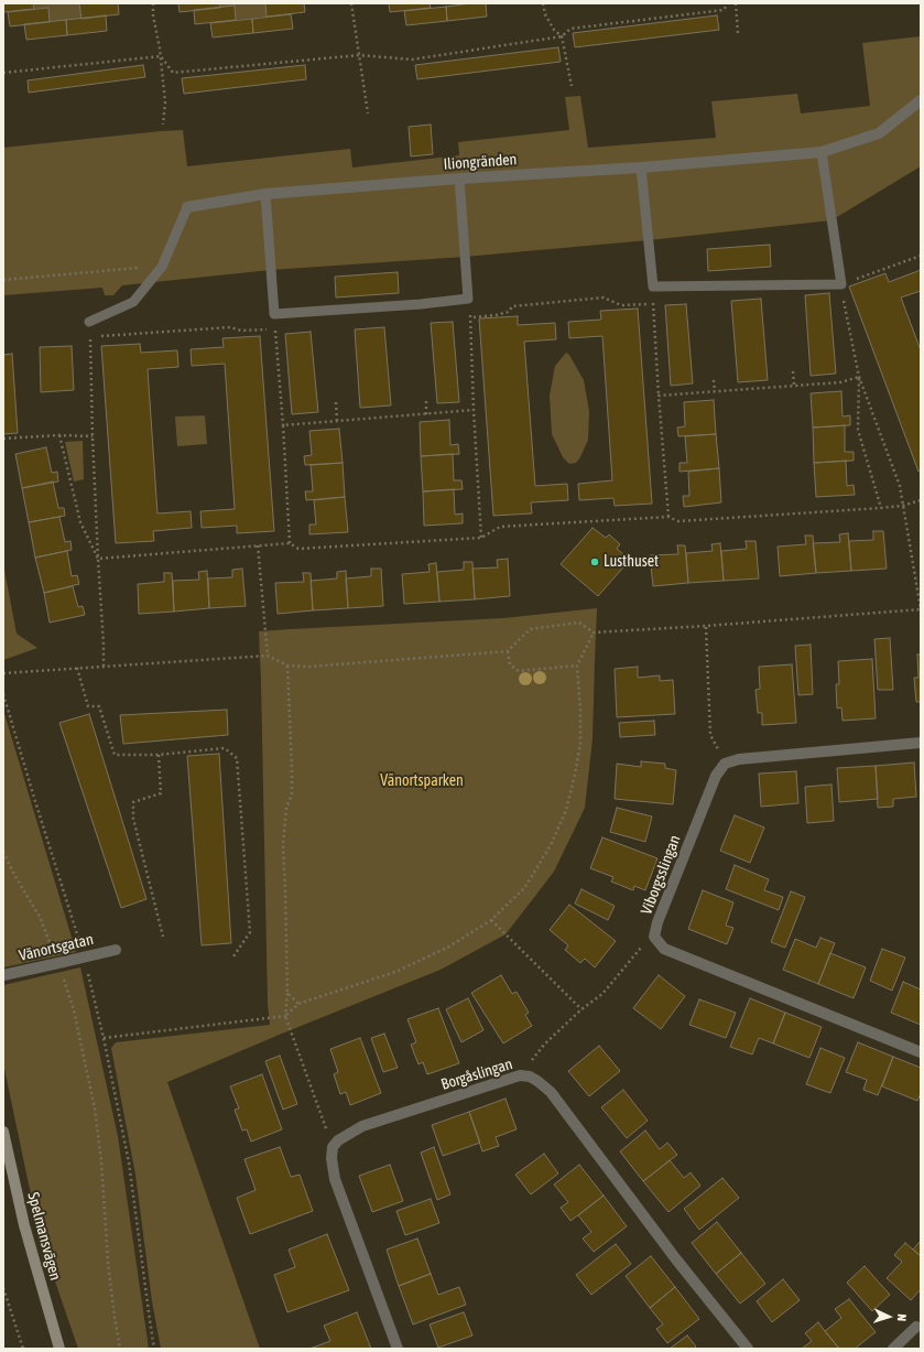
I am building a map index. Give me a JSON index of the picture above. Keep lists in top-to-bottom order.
{
  "streets": {
    "main road": ["Spelmansvägen"],
    "street": [
      "Iliongränden",
      "Viborgsslingan",
      "Vänortsgatan",
      "Borgåslingan"
    ]
  },
  "parks": ["Vänortsparken"],
  "places": ["Lusthuset"],
  "north": "right"
}
